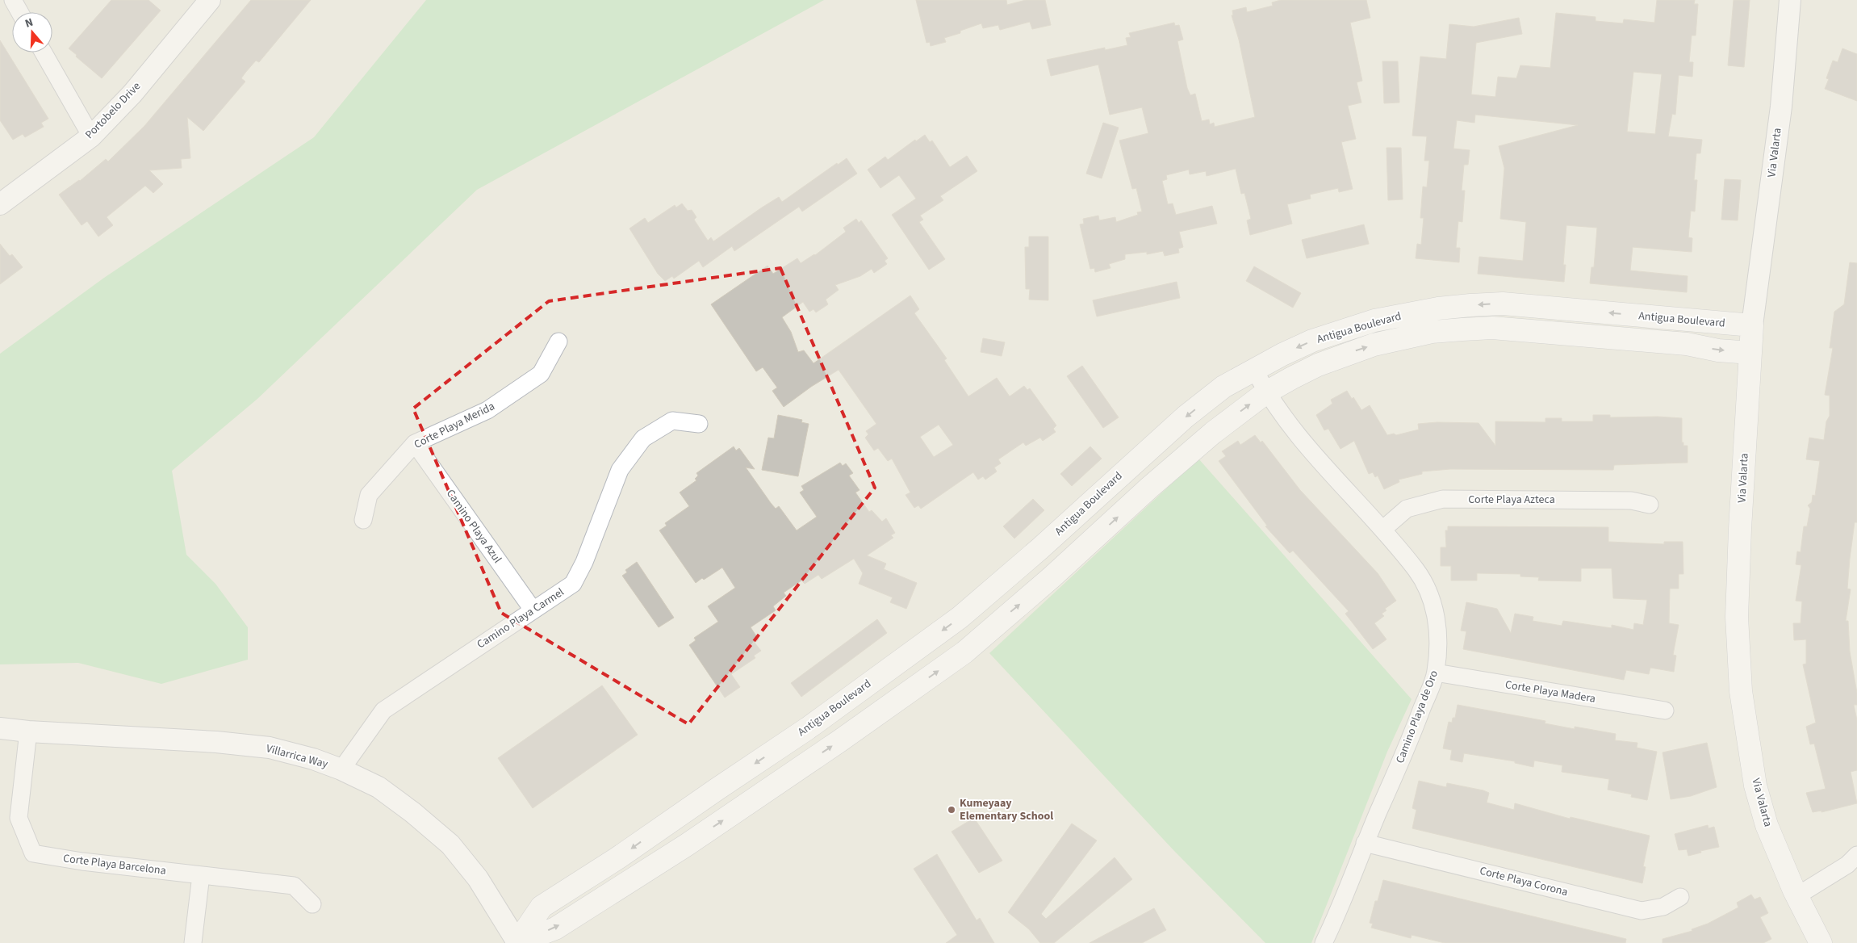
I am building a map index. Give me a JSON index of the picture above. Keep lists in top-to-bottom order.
{
  "streets": {
    "main road": ["Via Valarta", "Antigua Boulevard"],
    "street": [
      "Portobelo Drive",
      "Corte Playa Merida",
      "Corte Playa Azteca",
      "Camino Playa Azul",
      "Camino Playa Carmel",
      "Corte Playa Madera",
      "Camino Playa de Oro",
      "Villarrica Way",
      "Corte Playa Barcelona",
      "Corte Playa Corona"
    ]
  },
  "crossings": [
    ["Via Valarta", "Antigua Boulevard"],
    ["Antigua Boulevard", "Camino Playa de Oro"],
    ["Antigua Boulevard", "Villarrica Way"],
    ["Corte Playa Merida", "Camino Playa Azul"],
    ["Corte Playa Azteca", "Camino Playa de Oro"],
    ["Camino Playa Azul", "Camino Playa Carmel"],
    ["Camino Playa Carmel", "Villarrica Way"],
    ["Corte Playa Madera", "Camino Playa de Oro"],
    ["Camino Playa de Oro", "Corte Playa Corona"],
    ["Villarrica Way", "Corte Playa Barcelona"]
  ],
  "places": ["Kumeyaay Elementary School"],
  "north": "top"
}
